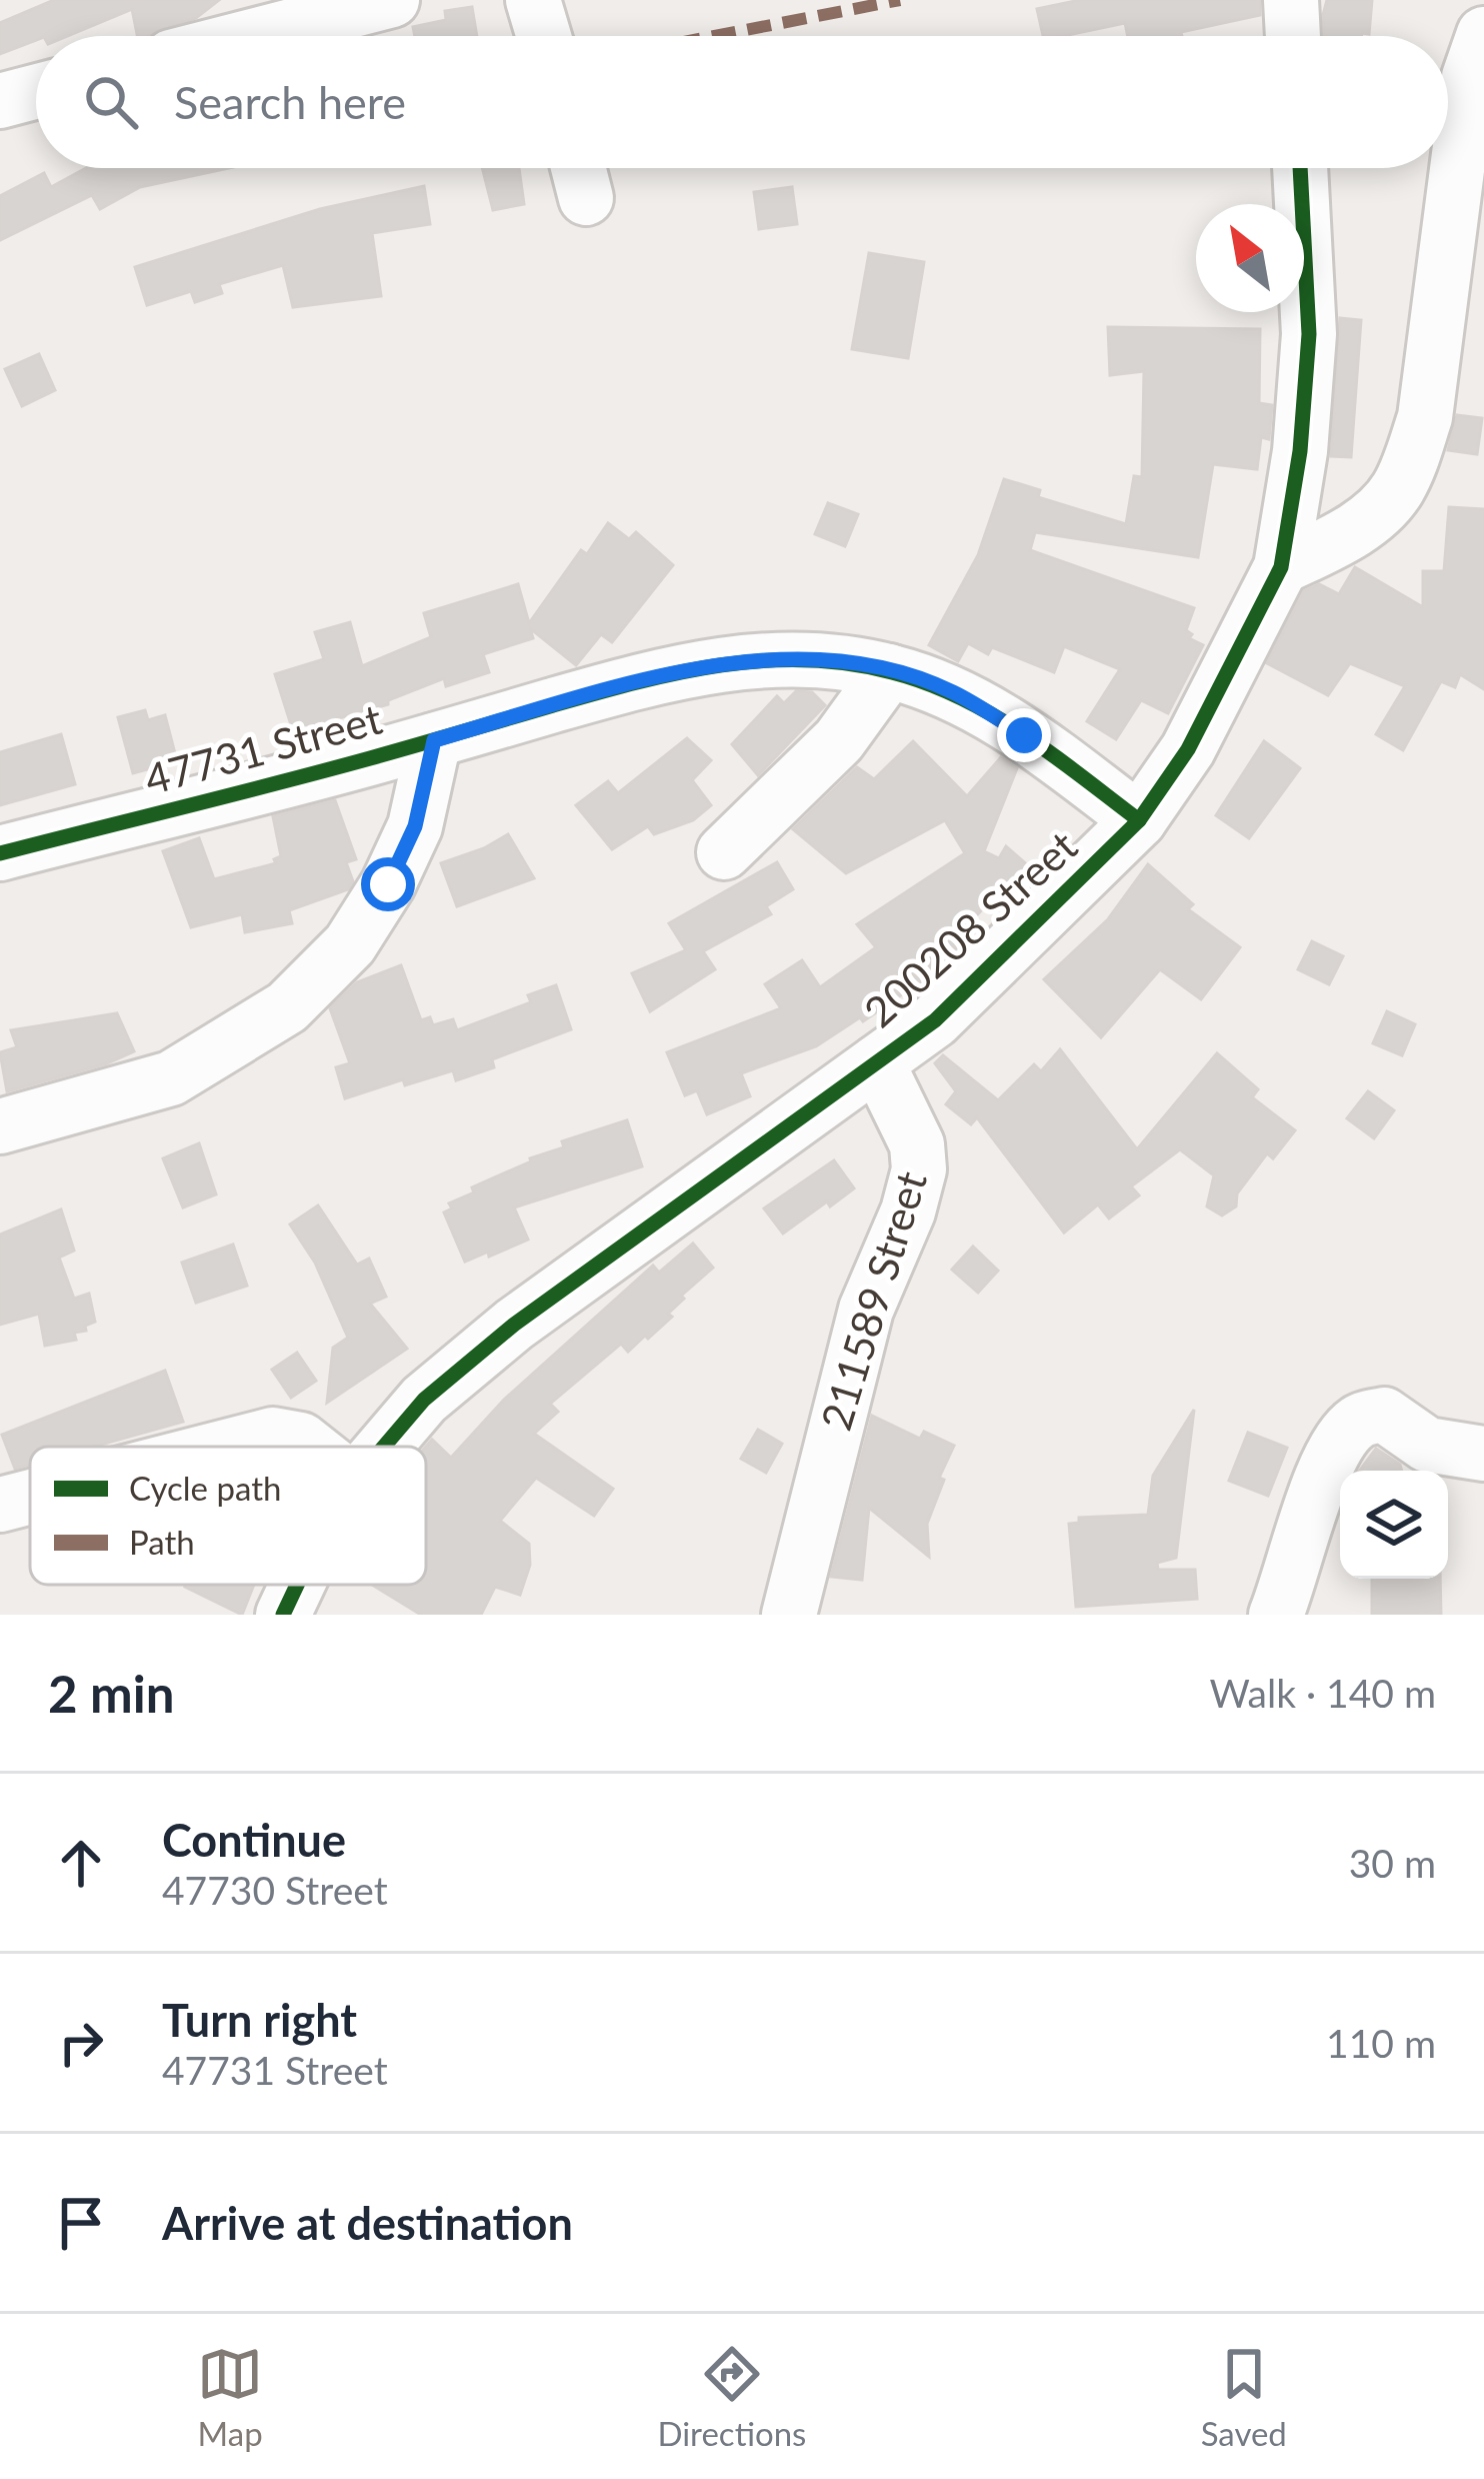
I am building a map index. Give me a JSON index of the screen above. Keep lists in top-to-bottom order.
{
  "streets": {
    "street": ["47731 Street", "200208 Street", "211589 Street"]
  },
  "crossings": [
    ["47731 Street", "200208 Street"],
    ["200208 Street", "211589 Street"]
  ],
  "legend": ["Cycle path", "Path"],
  "north": "top left",
  "page": {
    "search": "Search here",
    "heading": ["2 min", "Walk · 140 m"],
    "list": [
      ["Continue", "47730 Street", "30 m"],
      ["Turn right", "47731 Street", "110 m"],
      "Arrive at destination"
    ],
    "nav": ["Map", "Directions", "Saved"]
  }
}
